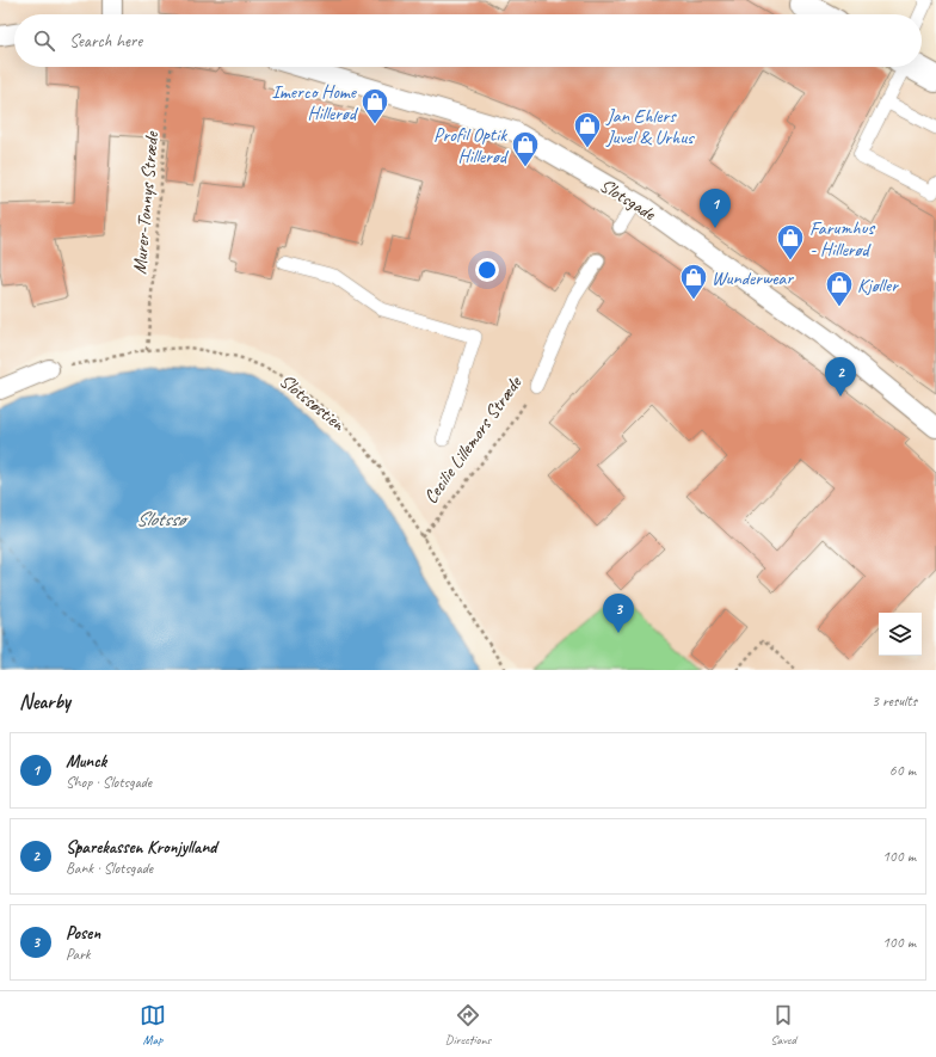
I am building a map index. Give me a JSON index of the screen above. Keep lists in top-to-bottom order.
{
  "streets": {
    "street": ["Slotsgade"],
    "lane": ["Cecilie Lillemors Stræde"],
    "path": ["Murer-Tonnys Stræde", "Slotssøstien"]
  },
  "crossings": [
    ["Murer-Tonnys Stræde", "Slotssøstien"],
    ["Slotssøstien", "Cecilie Lillemors Stræde"]
  ],
  "water": ["Slotssø"],
  "places": {
    "shop": [
      "Imerco Home Hillerød",
      "Jan Ehlers Juvel & Urhus",
      "Profil Optik Hillerød",
      "Farumhus - Hillerød",
      "Wunderwear",
      "Kjøller"
    ]
  },
  "page": {
    "search": "Search here",
    "pins": ["1", "2", "3"],
    "heading": ["Nearby", "3 results"],
    "list": [
      {
        "mark": "1",
        "name": "Munck",
        "note": "Shop · Slotsgade",
        "value": "60 m"
      },
      {
        "mark": "2",
        "name": "Sparekassen Kronjylland",
        "note": "Bank · Slotsgade",
        "value": "100 m"
      },
      {
        "mark": "3",
        "name": "Posen",
        "note": "Park",
        "value": "100 m"
      }
    ],
    "nav": ["Map", "Directions", "Saved"]
  }
}
